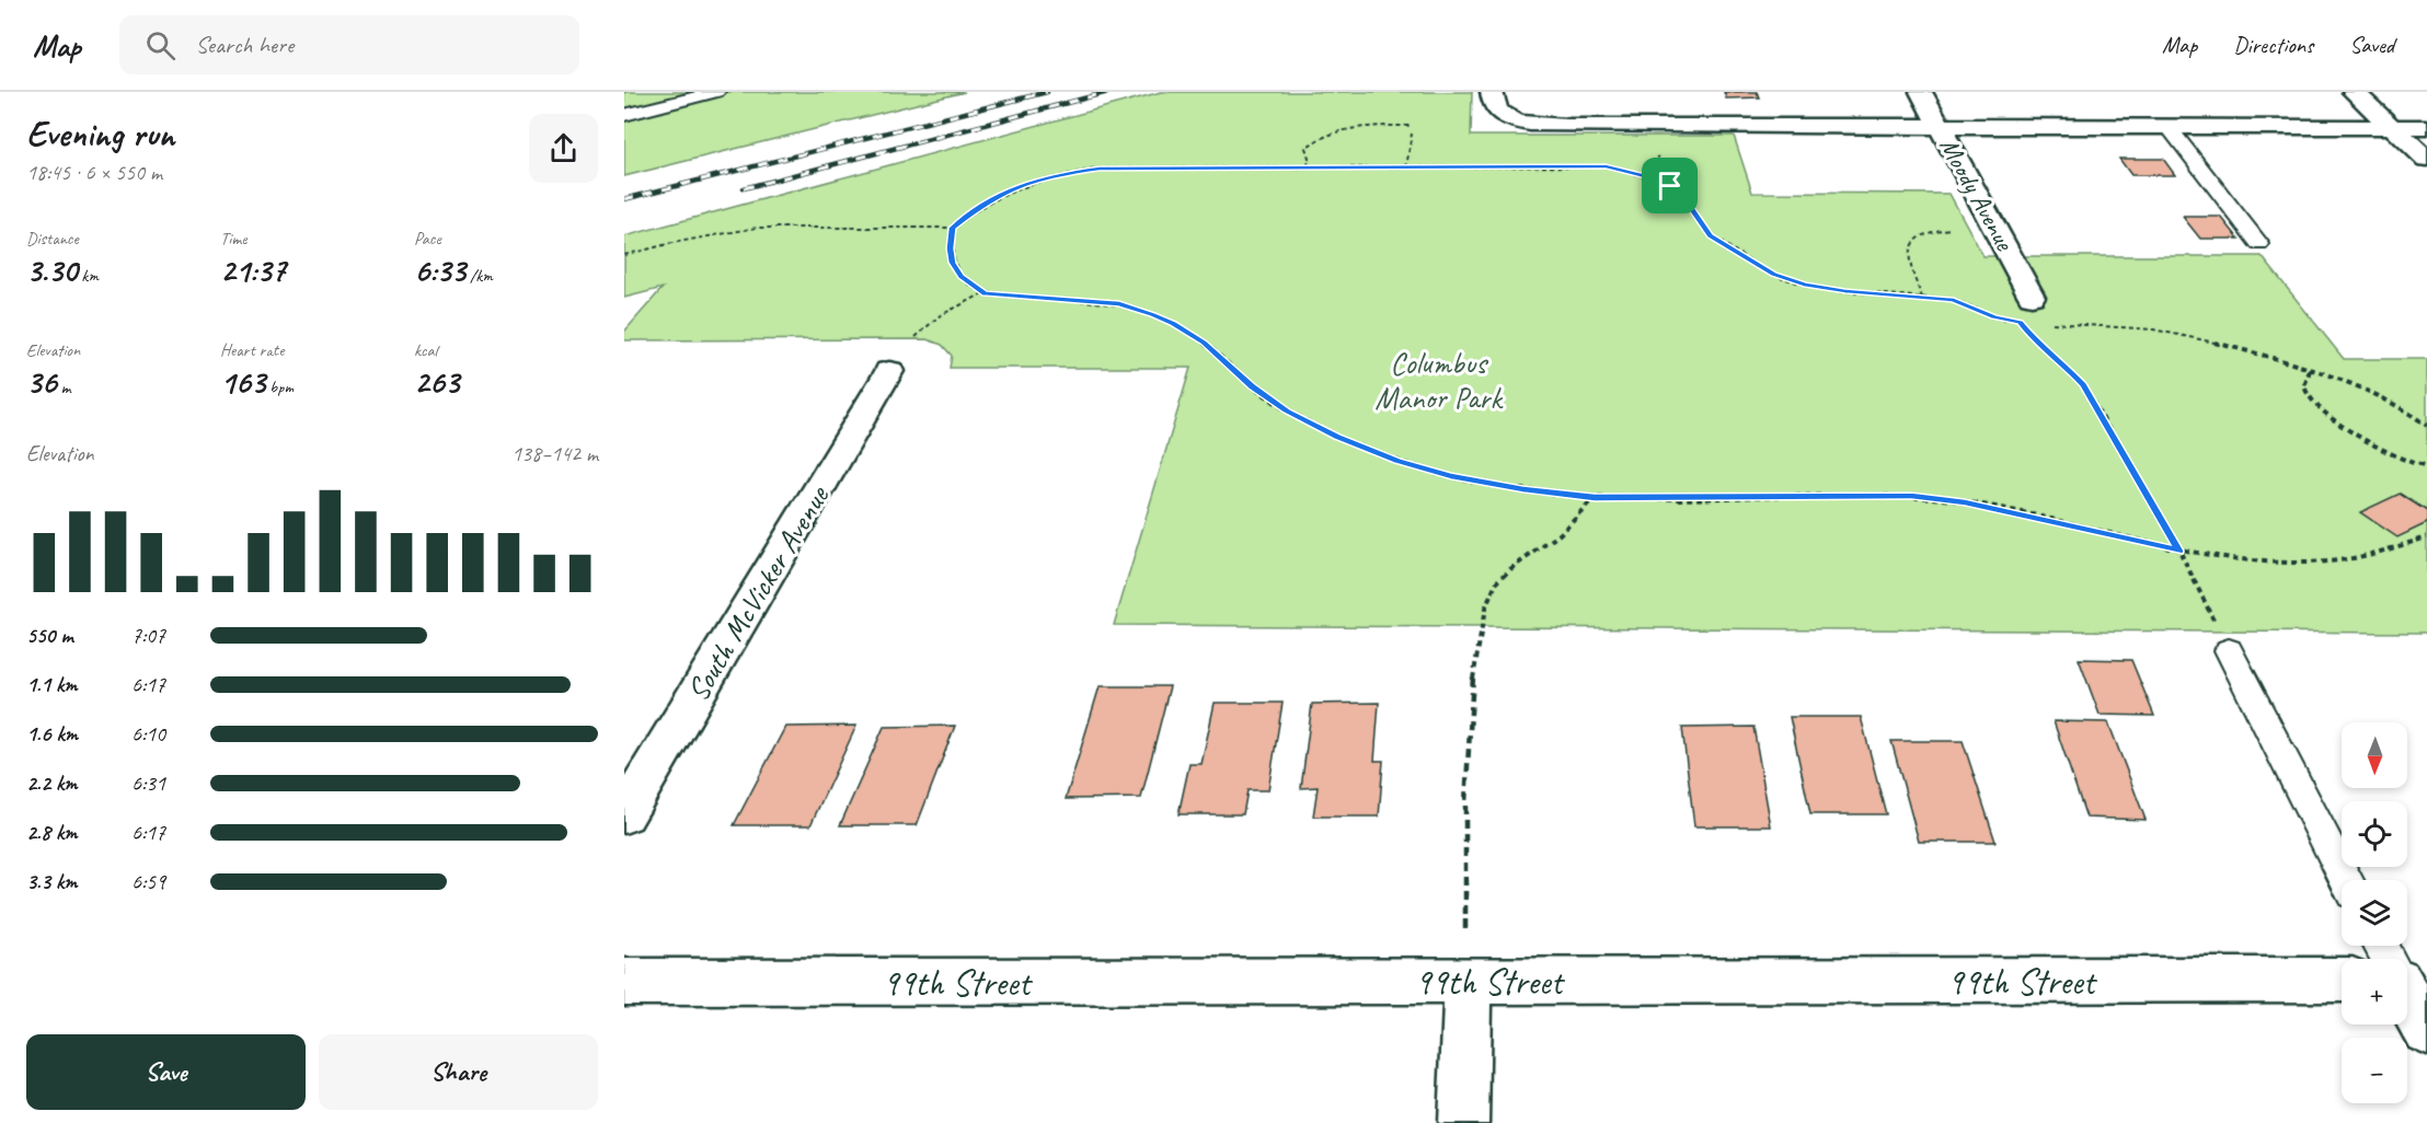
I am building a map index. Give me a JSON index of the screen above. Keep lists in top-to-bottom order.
{
  "streets": {
    "street": ["Moody Avenue", "South McVicker Avenue", "99th Street"]
  },
  "parks": ["Columbus Manor Park"],
  "north": "bottom",
  "page": {
    "header": "Map",
    "search": "Search here",
    "nav": ["Map", "Directions", "Saved"],
    "heading": ["Evening run", "18:45 · 6 × 550 m"],
    "stats": [
      ["Distance", "3.30 km"],
      ["Time", "21:37"],
      ["Pace", "6:33 /km"],
      ["Elevation", "36 m"],
      ["Heart rate", "163 bpm"],
      ["kcal", "263"]
    ],
    "chart": ["Elevation", "138–142 m"],
    "list": [
      {
        "name": "550 m",
        "note": "7:07"
      },
      {
        "name": "1.1 km",
        "note": "6:17"
      },
      {
        "name": "1.6 km",
        "note": "6:10"
      },
      {
        "name": "2.2 km",
        "note": "6:31"
      },
      {
        "name": "2.8 km",
        "note": "6:17"
      },
      {
        "name": "3.3 km",
        "note": "6:59"
      }
    ],
    "map_buttons": ["+", "−"],
    "buttons": ["Save", "Share"]
  }
}
